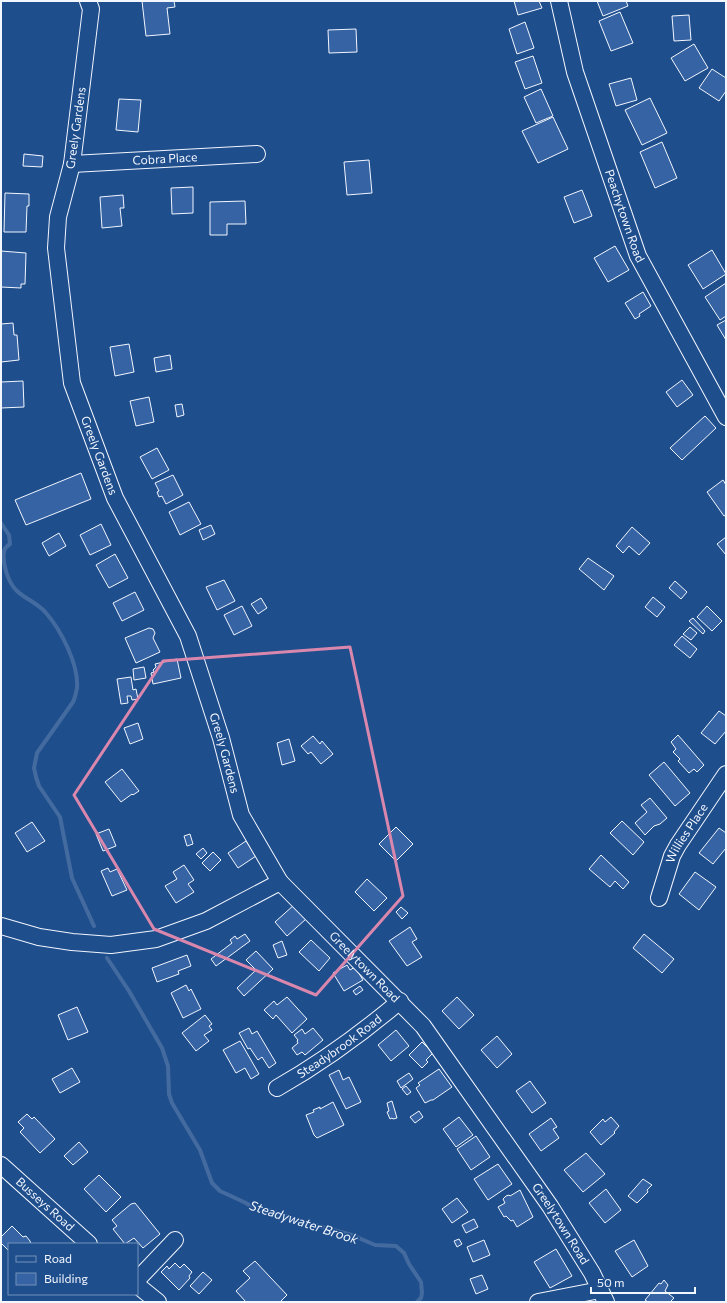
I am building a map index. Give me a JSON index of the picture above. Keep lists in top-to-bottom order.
{
  "streets": {
    "street": [
      "Greely Gardens",
      "Cobra Place",
      "Peachytown Road",
      "Willies Place",
      "Greelytown Road",
      "Steadybrook Road",
      "Busseys Road"
    ]
  },
  "crossings": [
    ["Greely Gardens", "Cobra Place"],
    ["Greely Gardens", "Greelytown Road"],
    ["Greelytown Road", "Steadybrook Road"]
  ],
  "water": ["Steadywater Brook"],
  "legend": ["Road", "Building"],
  "scale_bar": "50 m"
}
